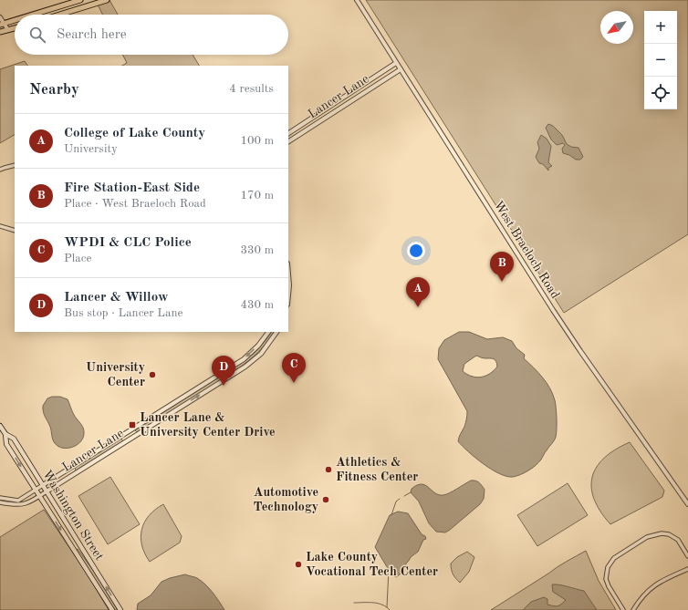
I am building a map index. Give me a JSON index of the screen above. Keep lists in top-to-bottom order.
{
  "streets": {
    "main road": ["Washington Street"],
    "street": ["Lancer Lane", "West Braeloch Road"]
  },
  "crossings": [
    ["Lancer Lane", "West Braeloch Road"],
    ["Lancer Lane", "Washington Street"]
  ],
  "places": {
    "other": [
      "University Center",
      "Athletics & Fitness Center",
      "Automotive Technology",
      "Lake County Vocational Tech Center"
    ],
    "transit": ["Lancer Lane & University Center Drive"]
  },
  "north": "bottom left",
  "page": {
    "map_buttons": ["+", "−"],
    "search": "Search here",
    "heading": ["Nearby", "4 results"],
    "list": [
      {
        "mark": "A",
        "name": "College of Lake County",
        "note": "University",
        "value": "100 m"
      },
      {
        "mark": "B",
        "name": "Fire Station-East Side",
        "note": "Place · West Braeloch Road",
        "value": "170 m"
      },
      {
        "mark": "C",
        "name": "WPDI & CLC Police",
        "note": "Place",
        "value": "330 m"
      },
      {
        "mark": "D",
        "name": "Lancer & Willow",
        "note": "Bus stop · Lancer Lane",
        "value": "430 m"
      }
    ],
    "pins": [
      "B",
      "A",
      "C",
      "D"
    ]
  }
}
